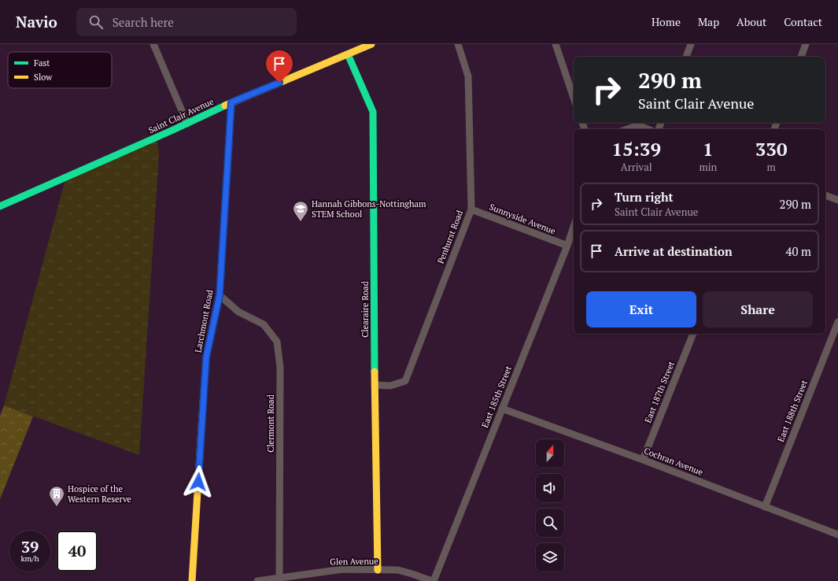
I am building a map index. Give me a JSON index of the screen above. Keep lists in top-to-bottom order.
{
  "streets": {
    "street": [
      "Saint Clair Avenue",
      "Sunnyside Avenue",
      "Penhurst Road",
      "Clearaire Road",
      "Larchmont Road",
      "East 187th Street",
      "East 185th Street",
      "East 188th Street",
      "Clermont Road",
      "Cochran Avenue",
      "Glen Avenue"
    ]
  },
  "crossings": [
    ["Saint Clair Avenue", "Clearaire Road"],
    ["Saint Clair Avenue", "Larchmont Road"],
    ["Sunnyside Avenue", "Penhurst Road"],
    ["Sunnyside Avenue", "East 185th Street"],
    ["Penhurst Road", "Clearaire Road"],
    ["Clearaire Road", "Glen Avenue"],
    ["Larchmont Road", "Clermont Road"],
    ["East 187th Street", "Cochran Avenue"],
    ["East 185th Street", "Cochran Avenue"],
    ["East 185th Street", "Glen Avenue"],
    ["East 188th Street", "Cochran Avenue"],
    ["Clermont Road", "Glen Avenue"]
  ],
  "places": {
    "school or university": ["Hannah Gibbons-Nottingham STEM School"],
    "building": ["Hospice of the Western Reserve"]
  },
  "legend": ["Fast", "Slow"],
  "north": "top",
  "page": {
    "header": "Navio",
    "search": "Search here",
    "nav": [
      "Home",
      "Map",
      "About",
      "Contact"
    ],
    "turn": ["290 m", "Saint Clair Avenue"],
    "eta": [
      "15:39",
      "Arrival",
      "1",
      "min",
      "330",
      "m"
    ],
    "list": [
      {
        "name": "Turn right",
        "note": "Saint Clair Avenue",
        "value": "290 m"
      },
      {
        "name": "Arrive at destination",
        "value": "40 m"
      }
    ],
    "buttons": ["Exit", "Share"],
    "speed": "39 km/h",
    "limit": "40"
  }
}
